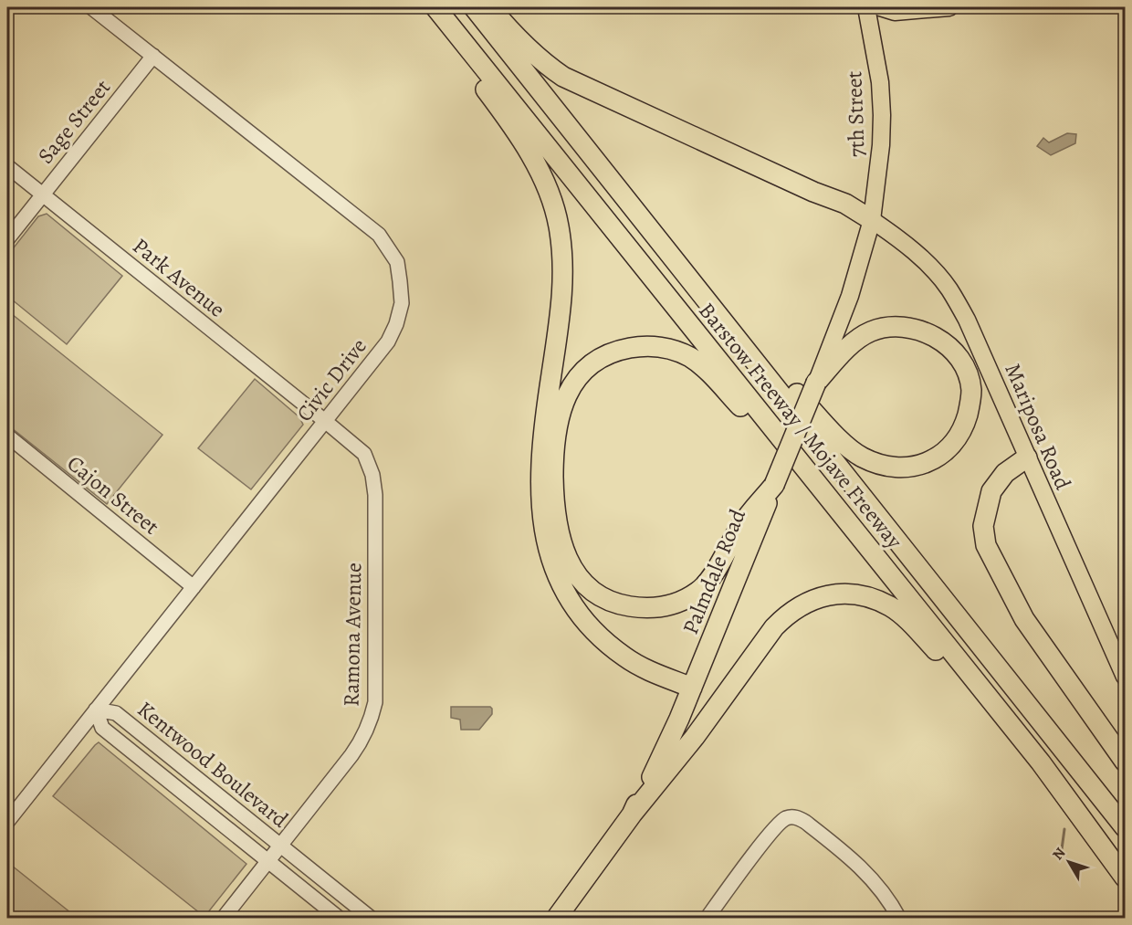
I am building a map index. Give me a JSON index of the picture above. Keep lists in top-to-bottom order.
{
  "streets": {
    "highway": ["Barstow Freeway / Mojave Freeway", "Palmdale Road"],
    "main road": ["7th Street", "Mariposa Road"],
    "street": [
      "Sage Street",
      "Park Avenue",
      "Civic Drive",
      "Cajon Street",
      "Ramona Avenue",
      "Kentwood Boulevard"
    ]
  },
  "crossings": [
    ["7th Street", "Mariposa Road"],
    ["7th Street", "Palmdale Road"],
    ["Sage Street", "Park Avenue"],
    ["Sage Street", "Civic Drive"],
    ["Park Avenue", "Civic Drive"],
    ["Park Avenue", "Ramona Avenue"],
    ["Civic Drive", "Cajon Street"],
    ["Civic Drive", "Ramona Avenue"],
    ["Civic Drive", "Kentwood Boulevard"],
    ["Mariposa Road", "Palmdale Road"],
    ["Ramona Avenue", "Kentwood Boulevard"]
  ],
  "north": "top left"
}
